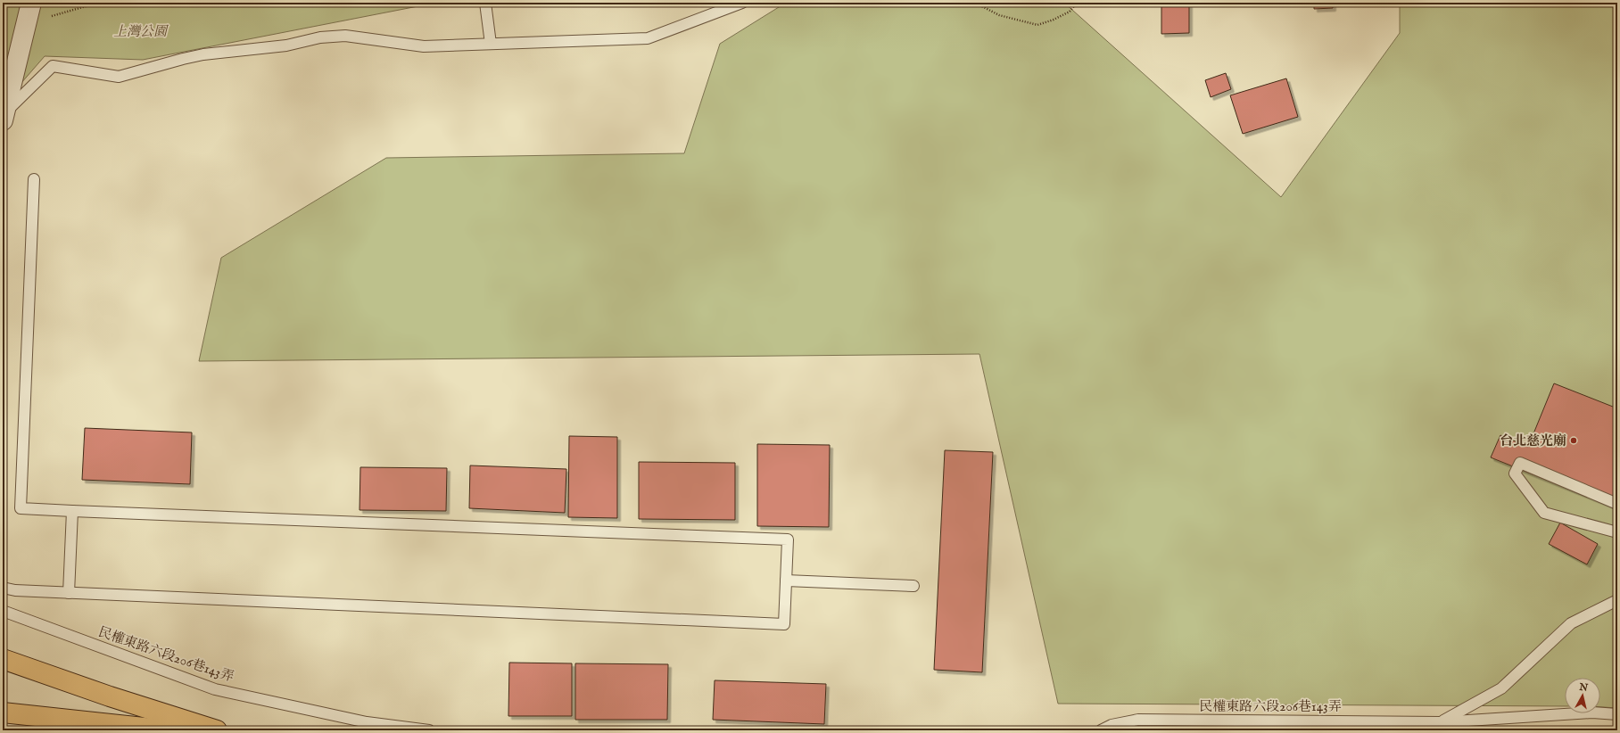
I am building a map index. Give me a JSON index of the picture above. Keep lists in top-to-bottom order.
{
  "streets": {
    "lane": ["民權東路六段206巷143弄"]
  },
  "parks": ["上灣公園"],
  "places": ["台北慈光廟"],
  "north": "top"
}
